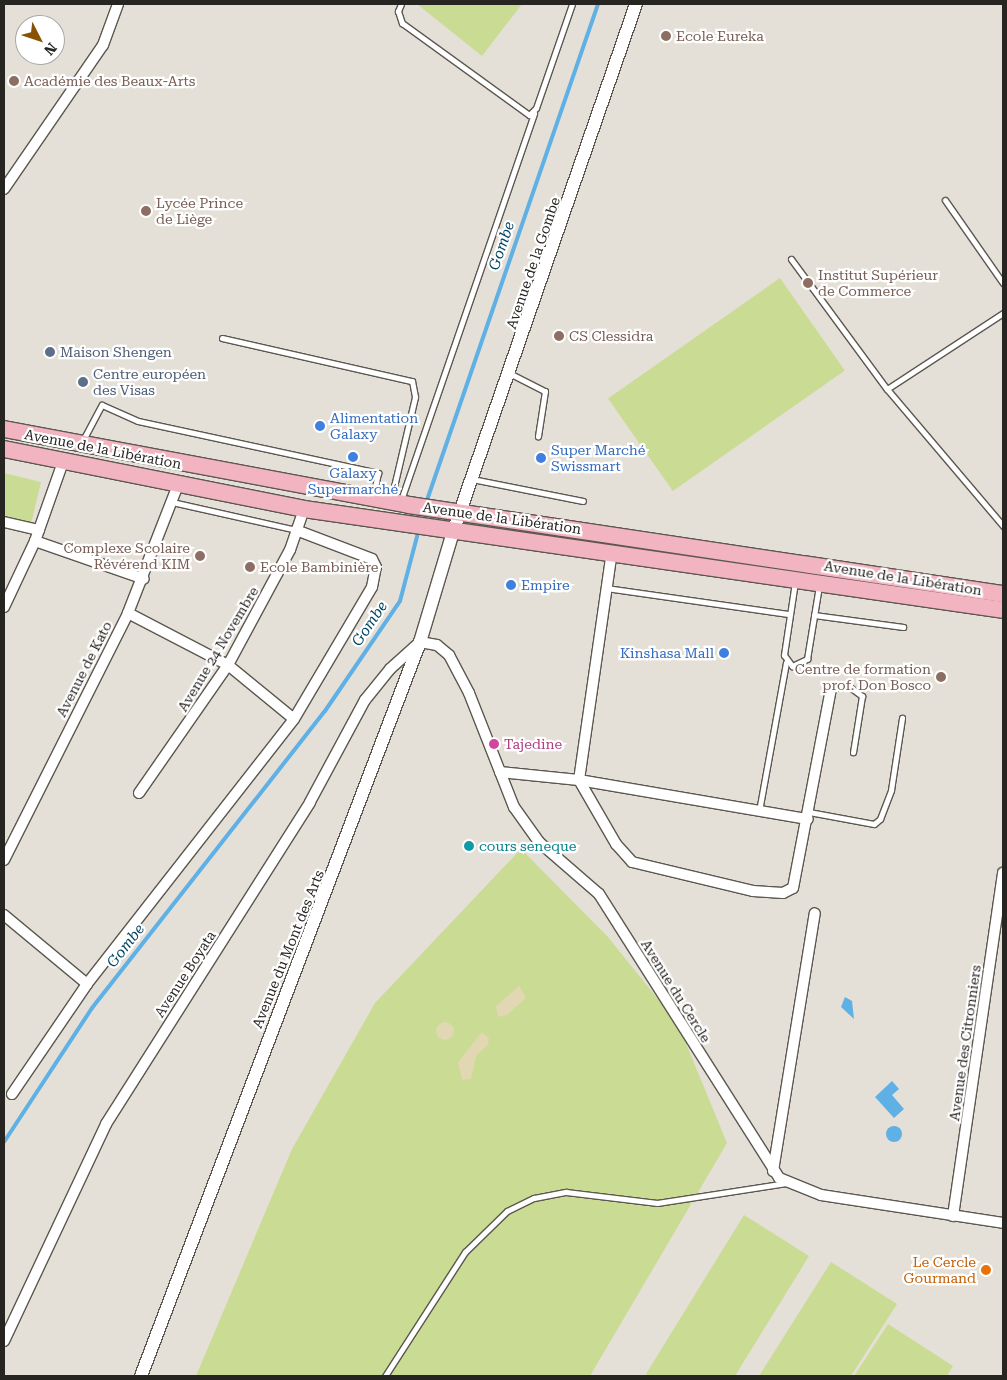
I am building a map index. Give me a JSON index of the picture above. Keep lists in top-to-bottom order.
{
  "streets": {
    "main road": ["Avenue de la Libération"],
    "street": [
      "Avenue de la Gombe",
      "Avenue 24 Novembre",
      "Avenue de Kato",
      "Avenue du Mont des Arts",
      "Avenue Boyata",
      "Avenue du Cercle",
      "Avenue des Citronniers"
    ]
  },
  "crossings": [
    ["Avenue de la Gombe", "Avenue de la Libération"],
    ["Avenue de la Gombe", "Avenue du Mont des Arts"],
    ["Avenue de la Libération", "Avenue 24 Novembre"],
    ["Avenue de la Libération", "Avenue de Kato"],
    ["Avenue de la Libération", "Avenue du Mont des Arts"],
    ["Avenue du Mont des Arts", "Avenue Boyata"],
    ["Avenue du Mont des Arts", "Avenue du Cercle"],
    ["Avenue Boyata", "Avenue du Cercle"],
    ["Avenue du Cercle", "Avenue des Citronniers"]
  ],
  "water": ["Gombe"],
  "places": [
    "Ecole Eureka",
    "Académie des Beaux-Arts",
    "Lycée Prince de Liège",
    "Institut Supérieur de Commerce",
    "CS Clessidra",
    "Maison Shengen",
    "Centre européen des Visas",
    "Alimentation Galaxy",
    "Galaxy Supermarché",
    "Super Marché Swissmart",
    "Complexe Scolaire Révérend KIM",
    "Ecole Bambinière",
    "Empire",
    "Kinshasa Mall",
    "Centre de formation prof. Don Bosco",
    "Tajedine",
    "cours seneque",
    "Le Cercle Gourmand"
  ],
  "north": "bottom right"
}
